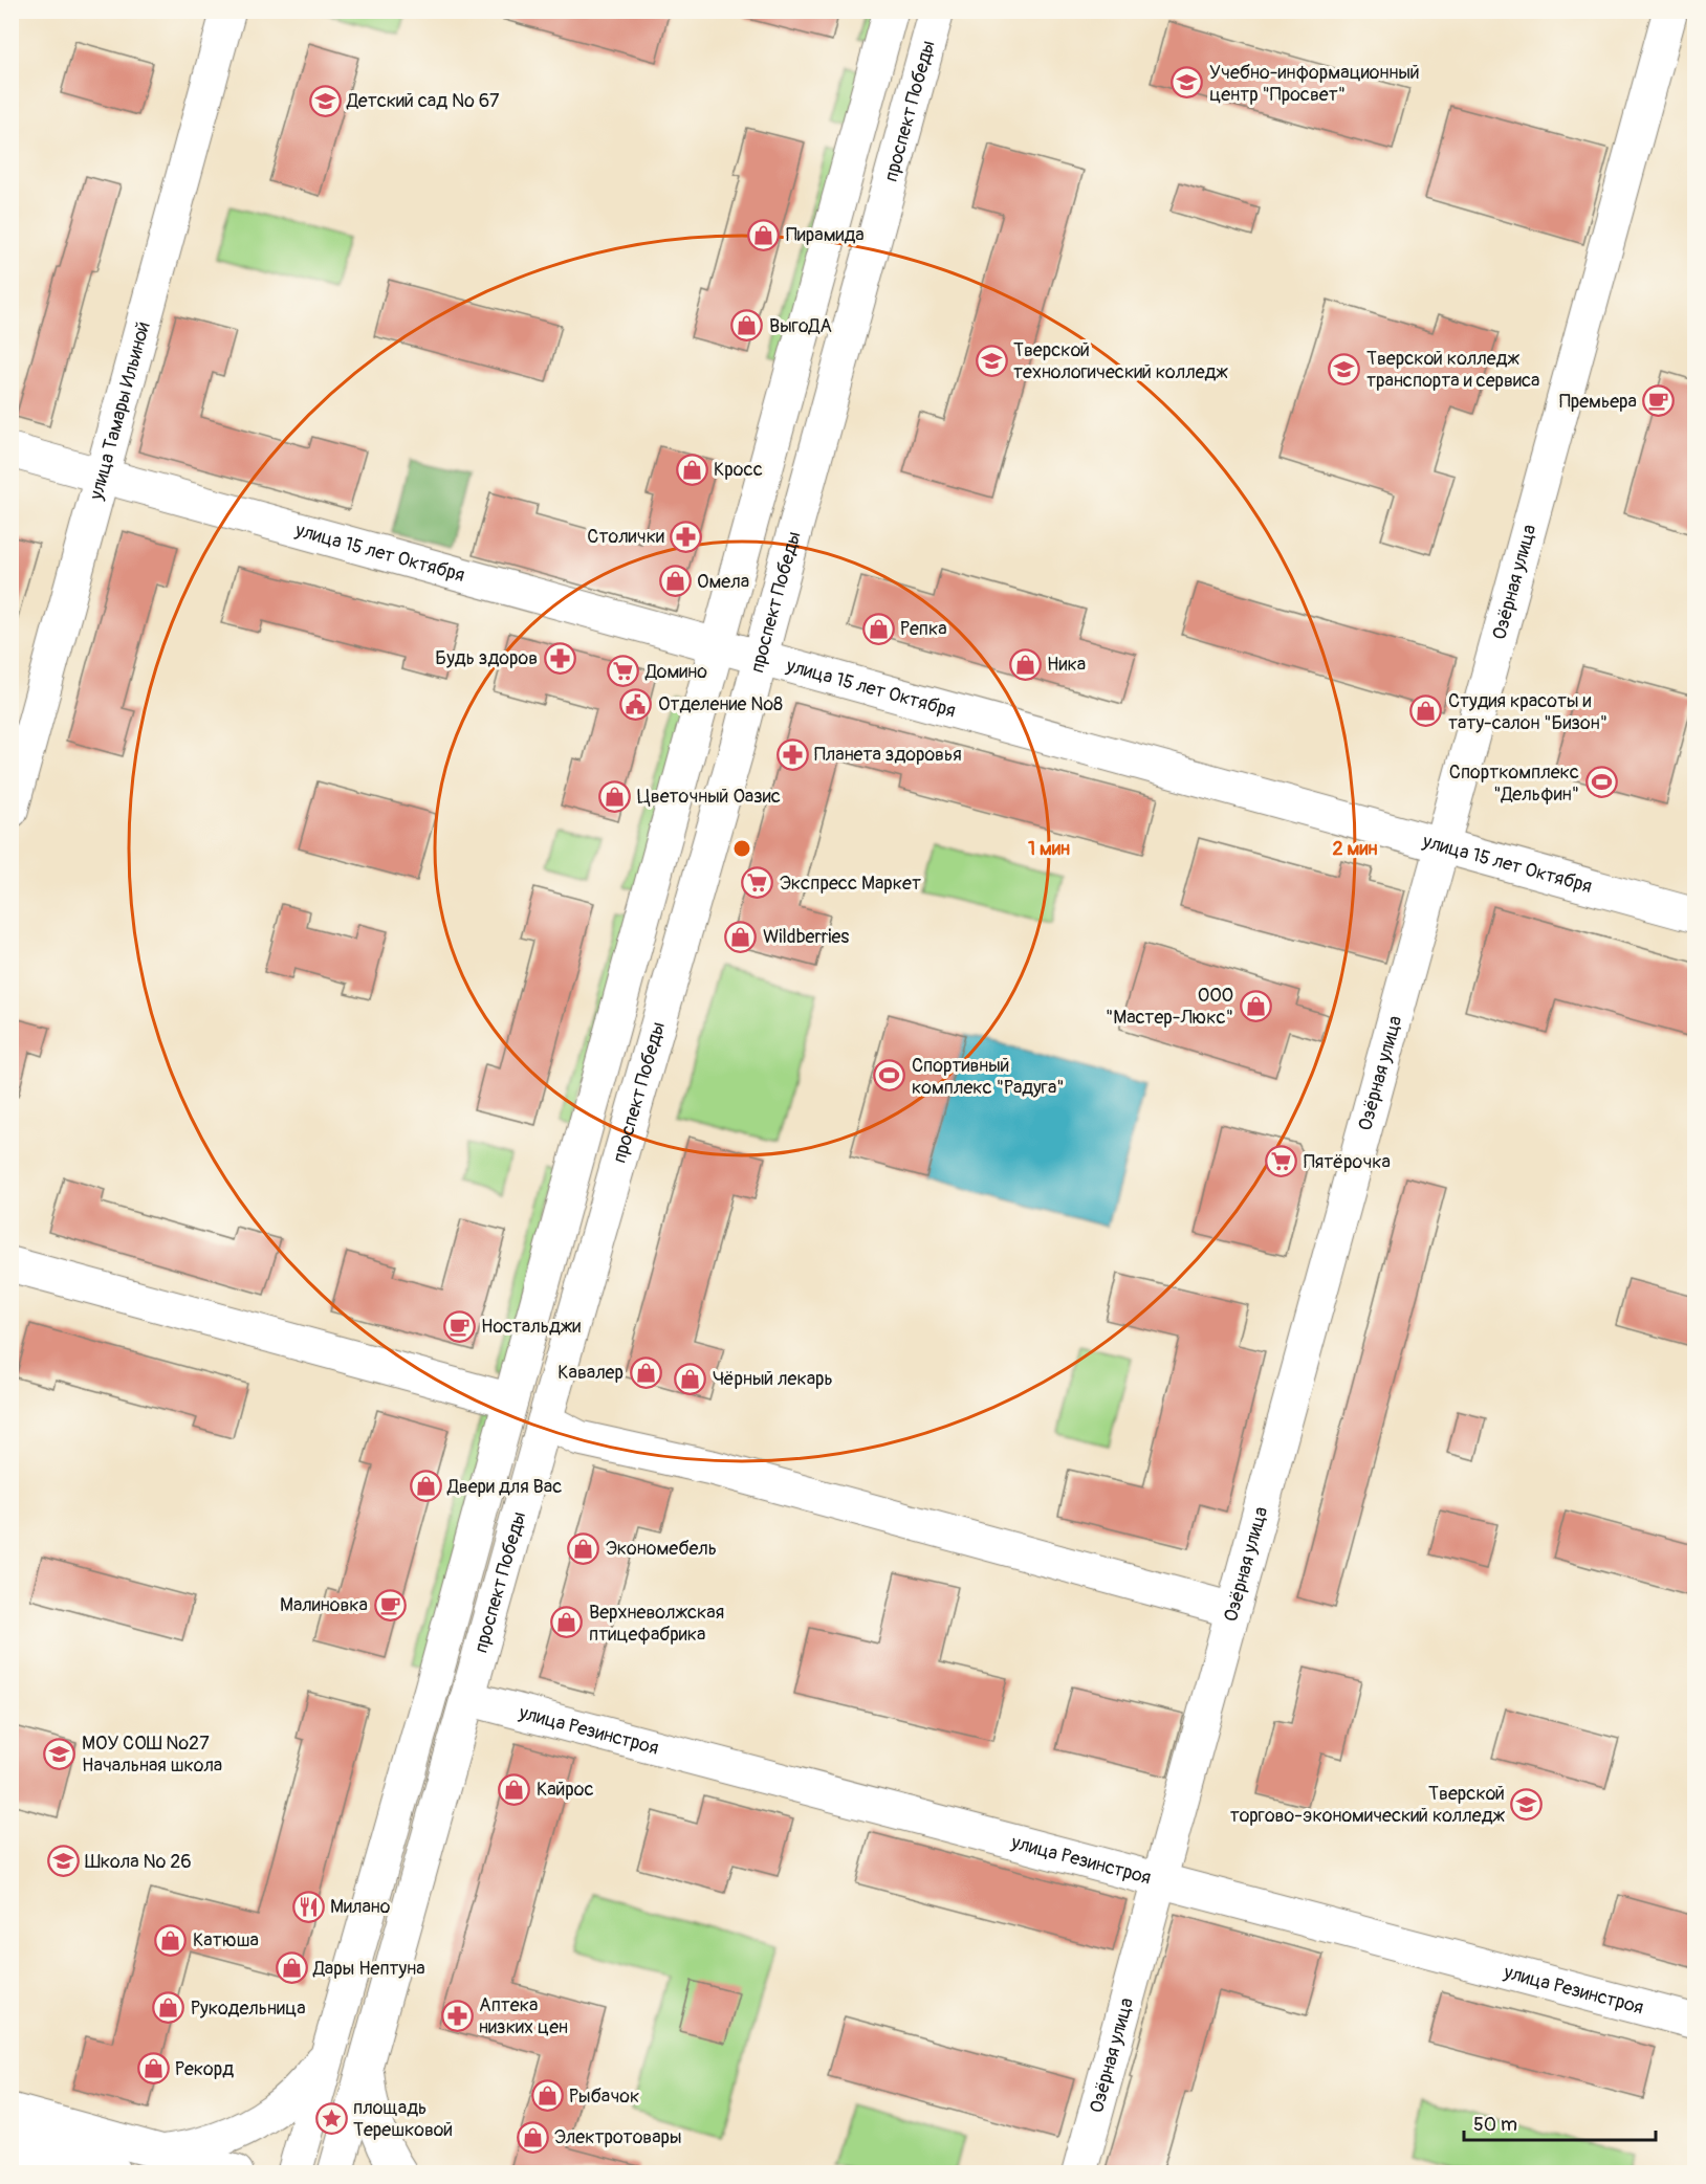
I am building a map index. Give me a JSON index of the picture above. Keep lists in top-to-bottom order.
{
  "streets": {
    "street": [
      "проспект Победы",
      "улица Тамары Ильиной",
      "улица 15 лет Октября",
      "Озёрная улица",
      "улица Резинстроя"
    ]
  },
  "crossings": [
    ["проспект Победы", "улица 15 лет Октября"],
    ["проспект Победы", "улица Резинстроя"],
    ["улица Тамары Ильиной", "улица 15 лет Октября"],
    ["улица 15 лет Октября", "Озёрная улица"],
    ["Озёрная улица", "улица Резинстроя"]
  ],
  "places": {
    "school or university": [
      "Учебно-информационный центр \"Просвет\"",
      "Детский сад № 67",
      "Тверской технологический колледж",
      "Тверской колледж транспорта и сервиса",
      "МОУ СОШ №27 Начальная школа",
      "Тверской торгово-экономический колледж",
      "Школа № 26"
    ],
    "shop": [
      "Пирамида",
      "ВыгоДА",
      "Кросс",
      "Омела",
      "Репка",
      "Ника",
      "Студия красоты и тату-салон \"Бизон\"",
      "Цветочный Оазис",
      "Wildberries",
      "ООО \"Мастер-Люкс\"",
      "Кавалер",
      "Чёрный лекарь",
      "Двери для Вас",
      "Экономебель",
      "Верхневолжская птицефабрика",
      "Кайрос",
      "Катюша",
      "Дары Нептуна",
      "Рукодельница",
      "Рекорд",
      "Рыбачок",
      "Электротовары"
    ],
    "cafe": ["Премьера", "Ностальджи", "Малиновка"],
    "pharmacy": [
      "Столички",
      "Будь здоров",
      "Планета здоровья",
      "Аптека низких цен"
    ],
    "supermarket": ["Домино", "Экспресс Маркет", "Пятёрочка"],
    "public building": ["Отделение №8"],
    "sports": ["Спорткомплекс \"Дельфин\"", "Спортивный комплекс \"Радуга\""],
    "restaurant": ["Милано"],
    "place": ["площадь Терешковой"]
  },
  "scale_bar": "50 m",
  "rings": ["1 мин", "2 мин"]
}
